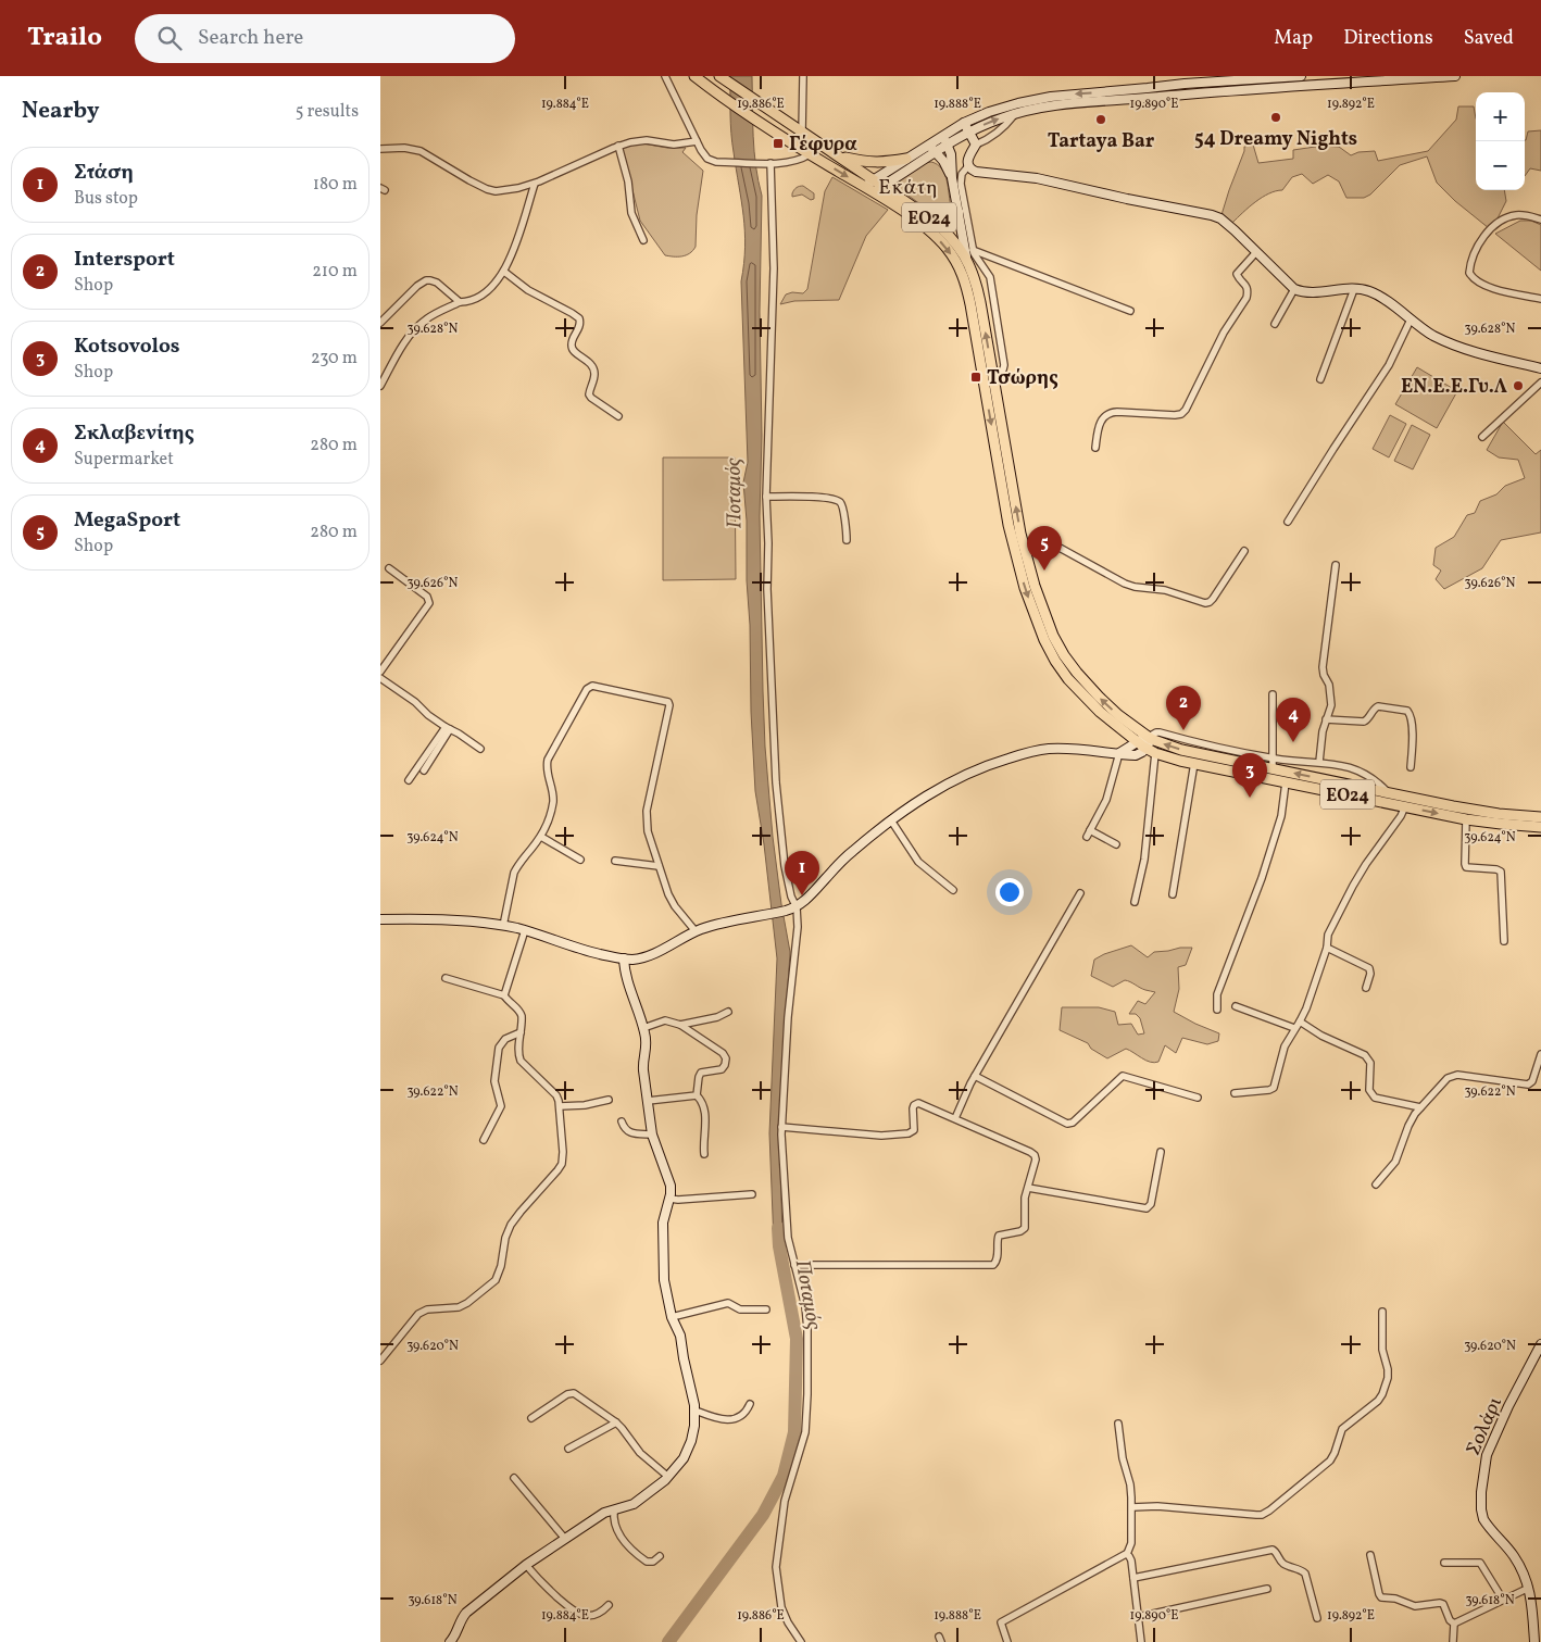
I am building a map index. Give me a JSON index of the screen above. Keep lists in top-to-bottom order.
{
  "streets": {
    "main road": ["ΕΟ24", "Σολάρι"]
  },
  "districts": ["Εκάτη"],
  "water": ["Ποταμός"],
  "places": {
    "other": ["54 Dreamy Nights", "Tartaya Bar", "ΕΝ.Ε.Ε.Γυ.Λ"],
    "transit": ["Γέφυρα", "Τσώρης"]
  },
  "page": {
    "header": "Trailo",
    "search": "Search here",
    "nav": ["Map", "Directions", "Saved"],
    "heading": ["Nearby", "5 results"],
    "map_buttons": ["+", "−"],
    "list": [
      {
        "mark": "1",
        "name": "Στάση",
        "note": "Bus stop",
        "value": "180 m"
      },
      {
        "mark": "2",
        "name": "Intersport",
        "note": "Shop",
        "value": "210 m"
      },
      {
        "mark": "3",
        "name": "Kotsovolos",
        "note": "Shop",
        "value": "230 m"
      },
      {
        "mark": "4",
        "name": "Σκλαβενίτης",
        "note": "Supermarket",
        "value": "280 m"
      },
      {
        "mark": "5",
        "name": "MegaSport",
        "note": "Shop",
        "value": "280 m"
      }
    ],
    "pins": [
      "5",
      "2",
      "4",
      "3",
      "1"
    ]
  },
  "coordinates": [
    "19.884°E",
    "19.886°E",
    "19.888°E",
    "19.890°E",
    "19.892°E",
    "39.628°N",
    "39.626°N",
    "39.624°N",
    "39.622°N",
    "39.620°N",
    "39.618°N"
  ]
}
